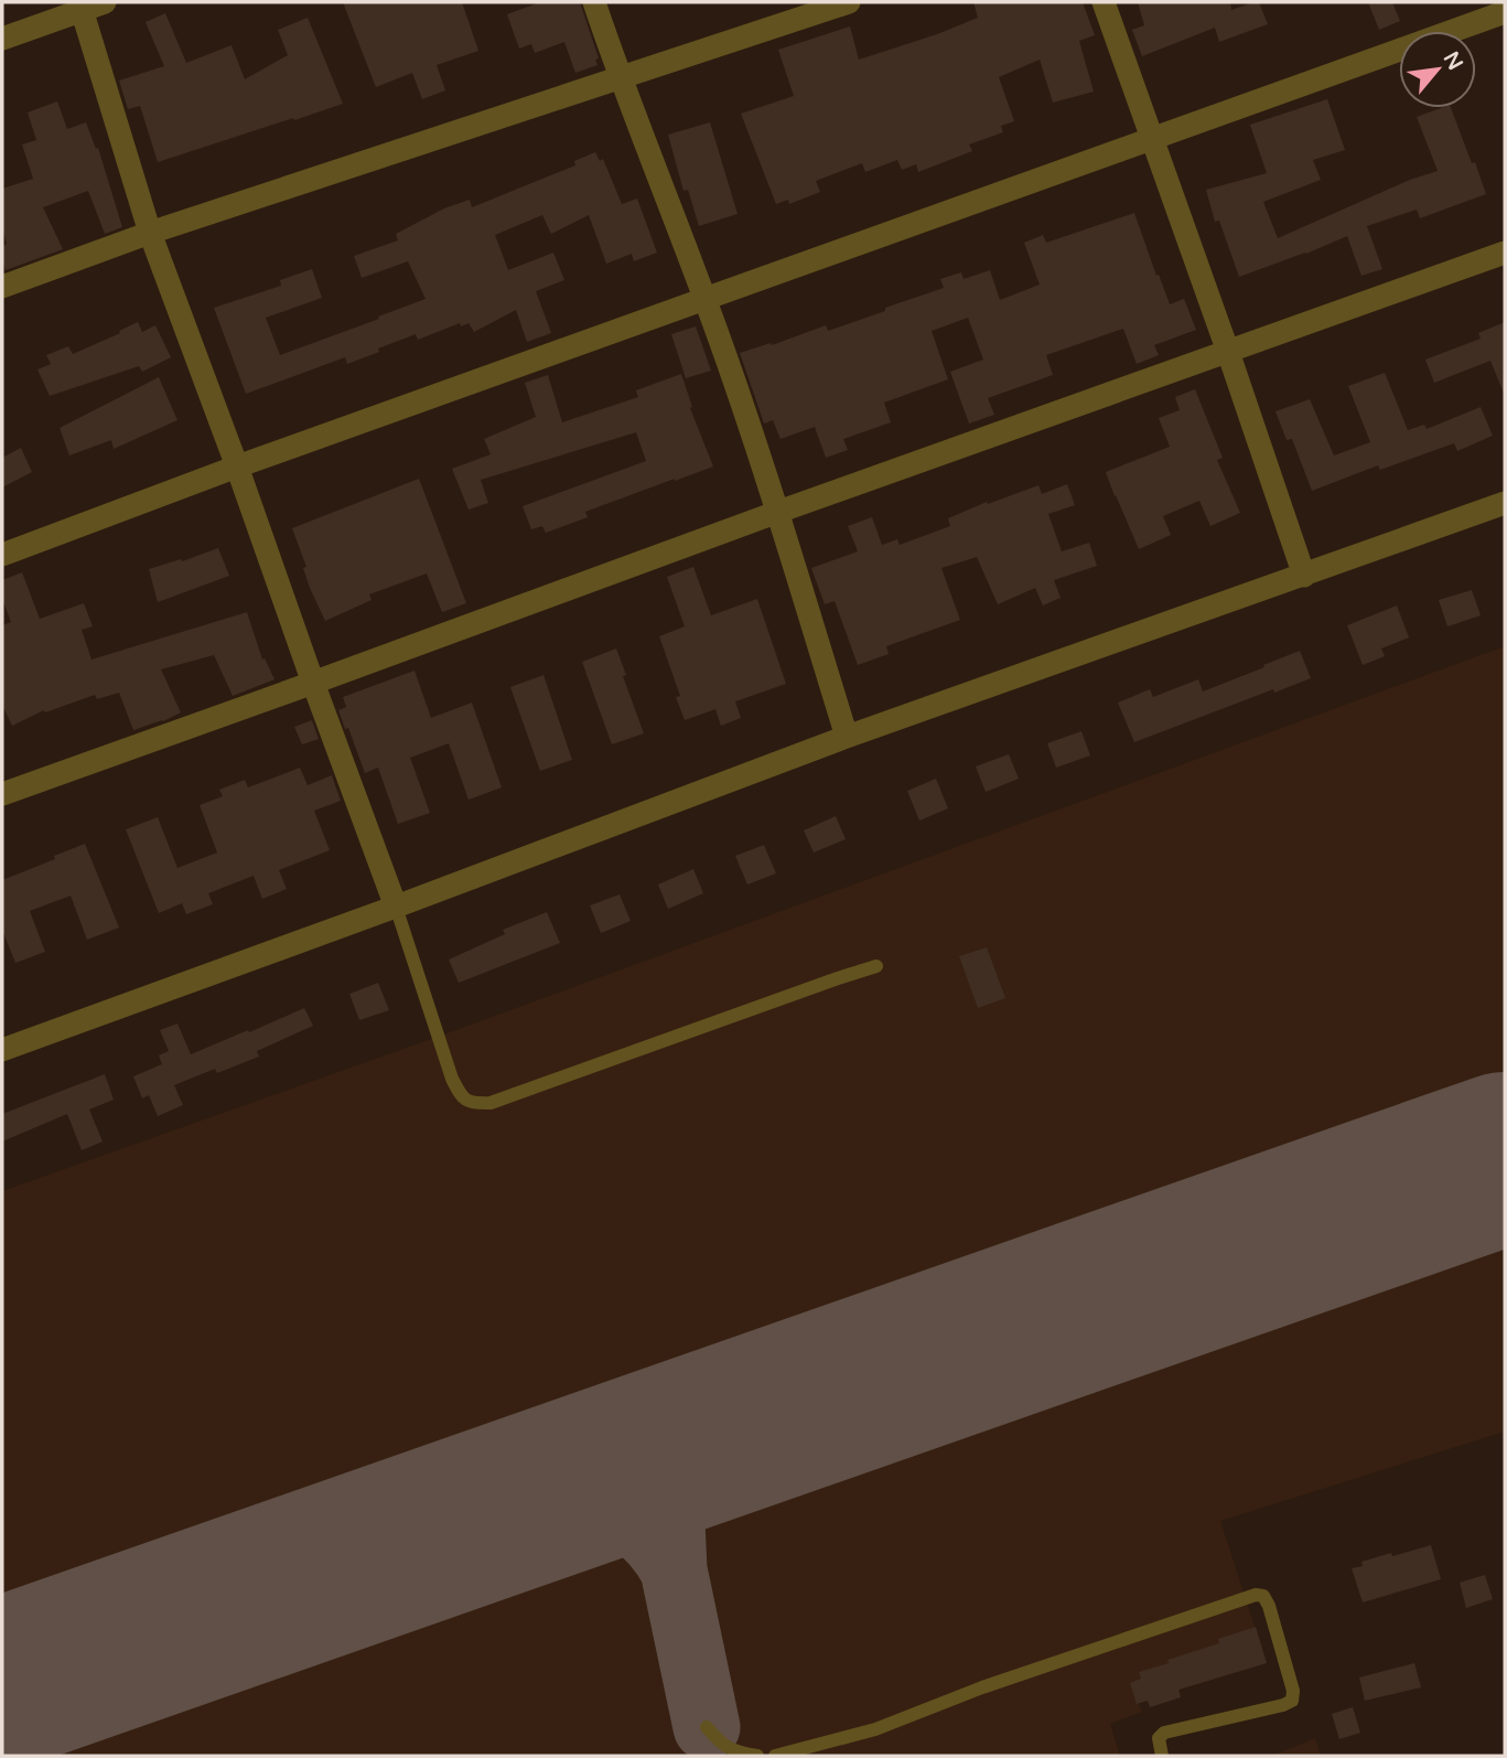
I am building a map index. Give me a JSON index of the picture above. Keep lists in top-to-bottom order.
{
  "north": "top right"
}
